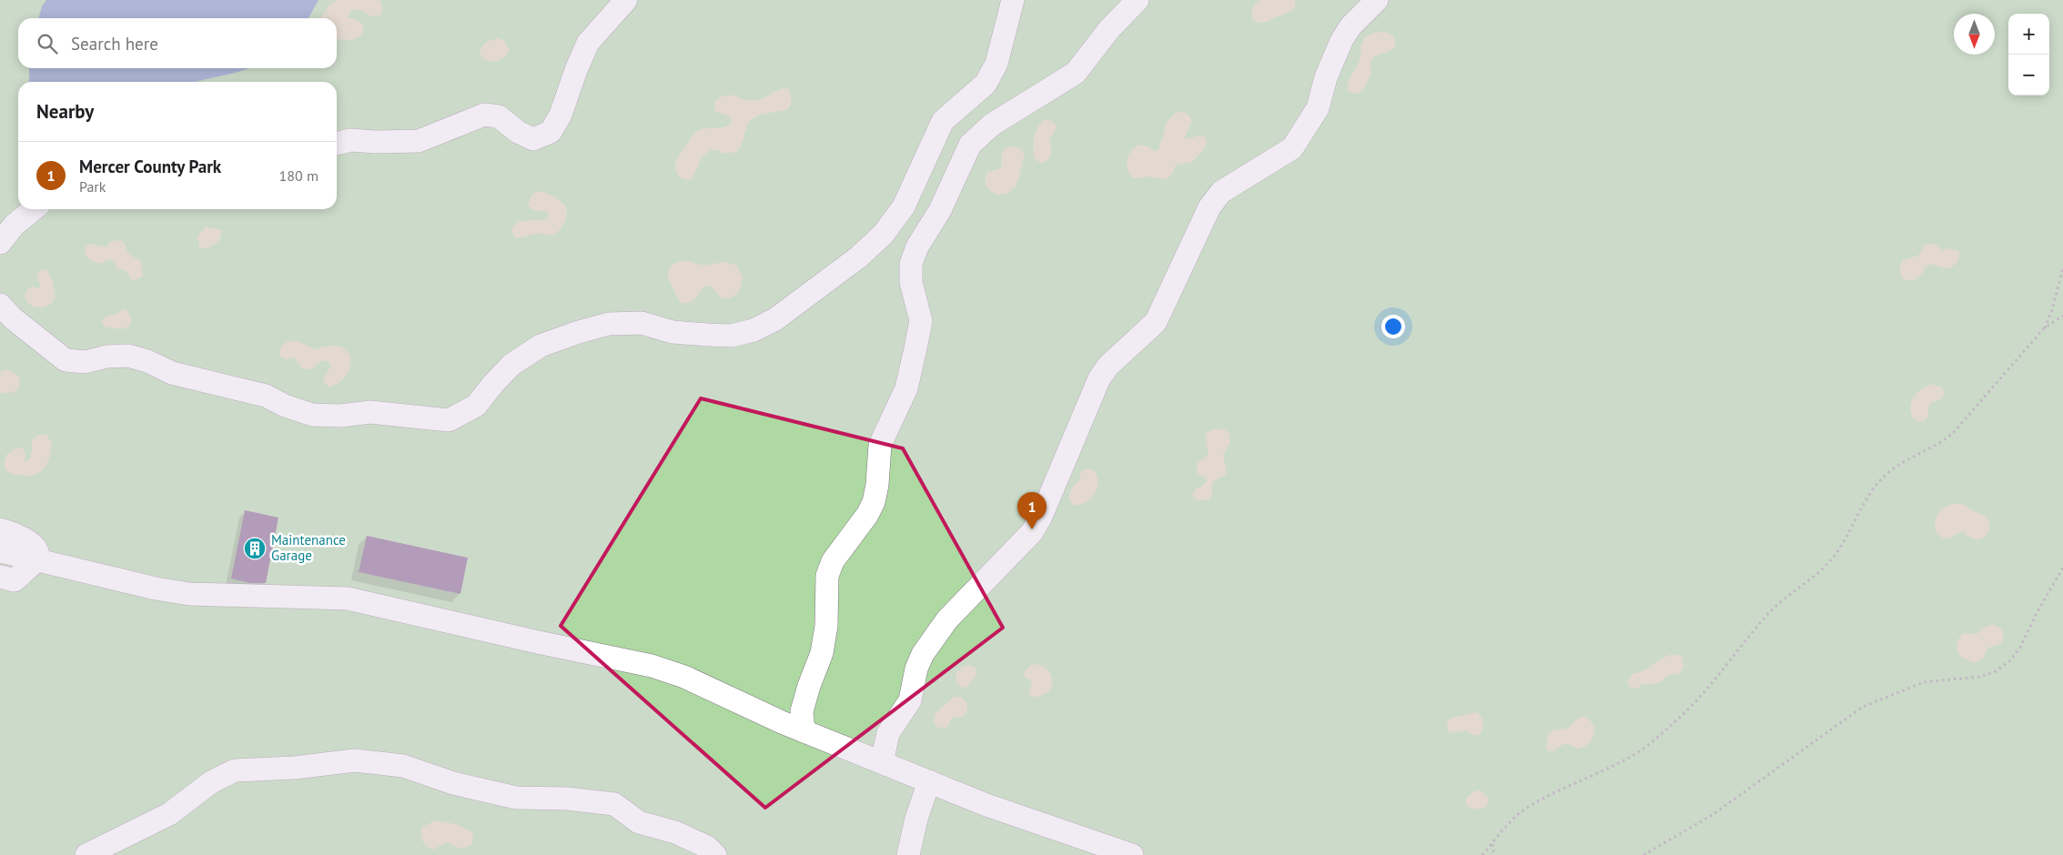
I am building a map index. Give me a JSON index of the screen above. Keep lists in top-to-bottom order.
{
  "places": {
    "building": ["Maintenance Garage"]
  },
  "north": "bottom",
  "page": {
    "map_buttons": ["+", "−"],
    "search": "Search here",
    "heading": "Nearby",
    "list": [
      {
        "mark": "1",
        "name": "Mercer County Park",
        "note": "Park",
        "value": "180 m"
      }
    ],
    "pins": "1"
  }
}
